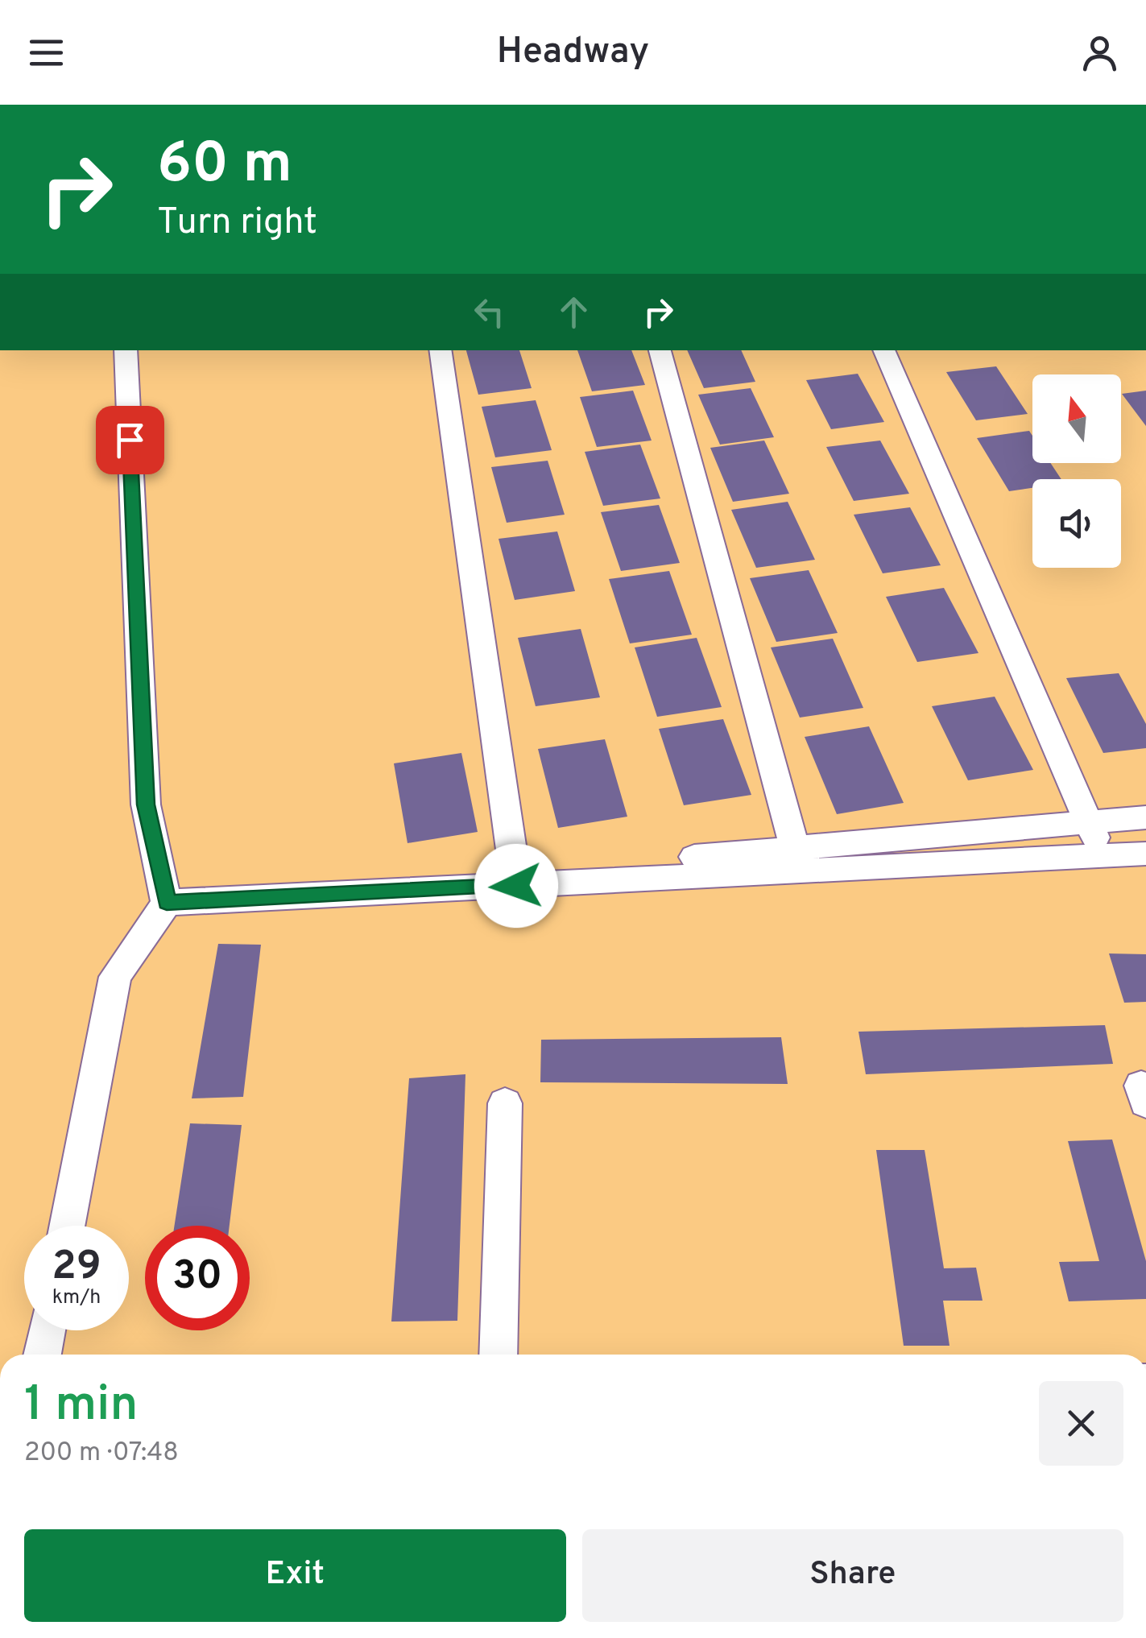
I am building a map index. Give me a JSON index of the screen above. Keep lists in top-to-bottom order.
{
  "north": "top",
  "page": {
    "header": "Headway",
    "turn": ["60 m", "Turn right"],
    "speed": "29 km/h",
    "limit": "30",
    "heading": ["1 min", "200 m · 07:48"],
    "buttons": ["Exit", "Share"]
  }
}
